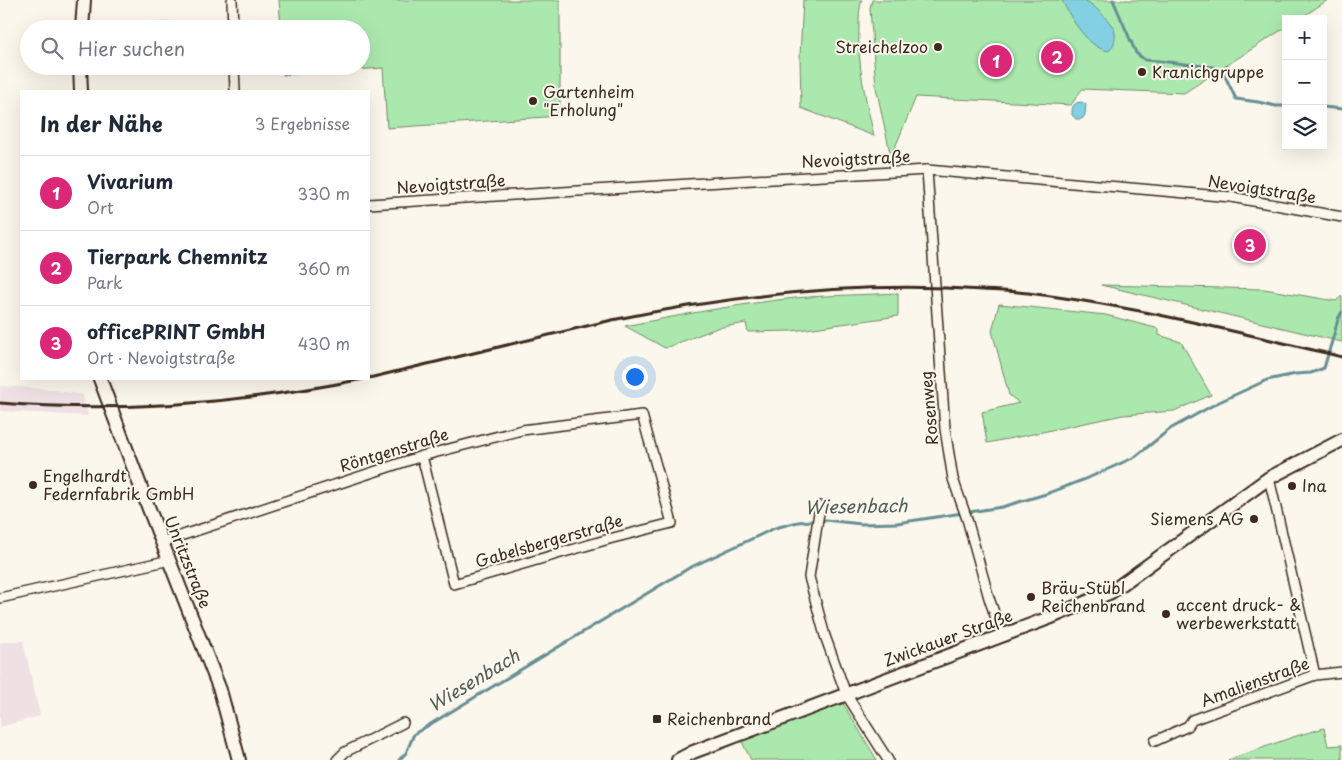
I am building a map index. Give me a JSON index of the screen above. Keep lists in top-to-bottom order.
{
  "streets": {
    "main road": ["Unritzstraße", "Zwickauer Straße"],
    "street": [
      "Nevoigtstraße",
      "Rosenweg",
      "Röntgenstraße",
      "Gabelsbergerstraße",
      "Amalienstraße"
    ]
  },
  "crossings": [
    ["Nevoigtstraße", "Rosenweg"],
    ["Rosenweg", "Zwickauer Straße"],
    ["Röntgenstraße", "Gabelsbergerstraße"],
    ["Röntgenstraße", "Unritzstraße"]
  ],
  "water": ["Wiesenbach"],
  "places": {
    "other": [
      "Streichelzoo",
      "Kranichgruppe",
      "Gartenheim \"Erholung\"",
      "Engelhardt Federnfabrik GmbH",
      "Ina",
      "Siemens AG",
      "Bräu-Stübl Reichenbrand",
      "accent druck- & werbewerkstatt"
    ],
    "transit": ["Reichenbrand"]
  },
  "page": {
    "map_buttons": ["+", "−"],
    "search": "Hier suchen",
    "pins": ["2", "1", "3"],
    "heading": ["In der Nähe", "3 Ergebnisse"],
    "list": [
      {
        "mark": "1",
        "name": "Vivarium",
        "note": "Ort",
        "value": "330 m"
      },
      {
        "mark": "2",
        "name": "Tierpark Chemnitz",
        "note": "Park",
        "value": "360 m"
      },
      {
        "mark": "3",
        "name": "officePRINT GmbH",
        "note": "Ort · Nevoigtstraße",
        "value": "430 m"
      }
    ]
  }
}
